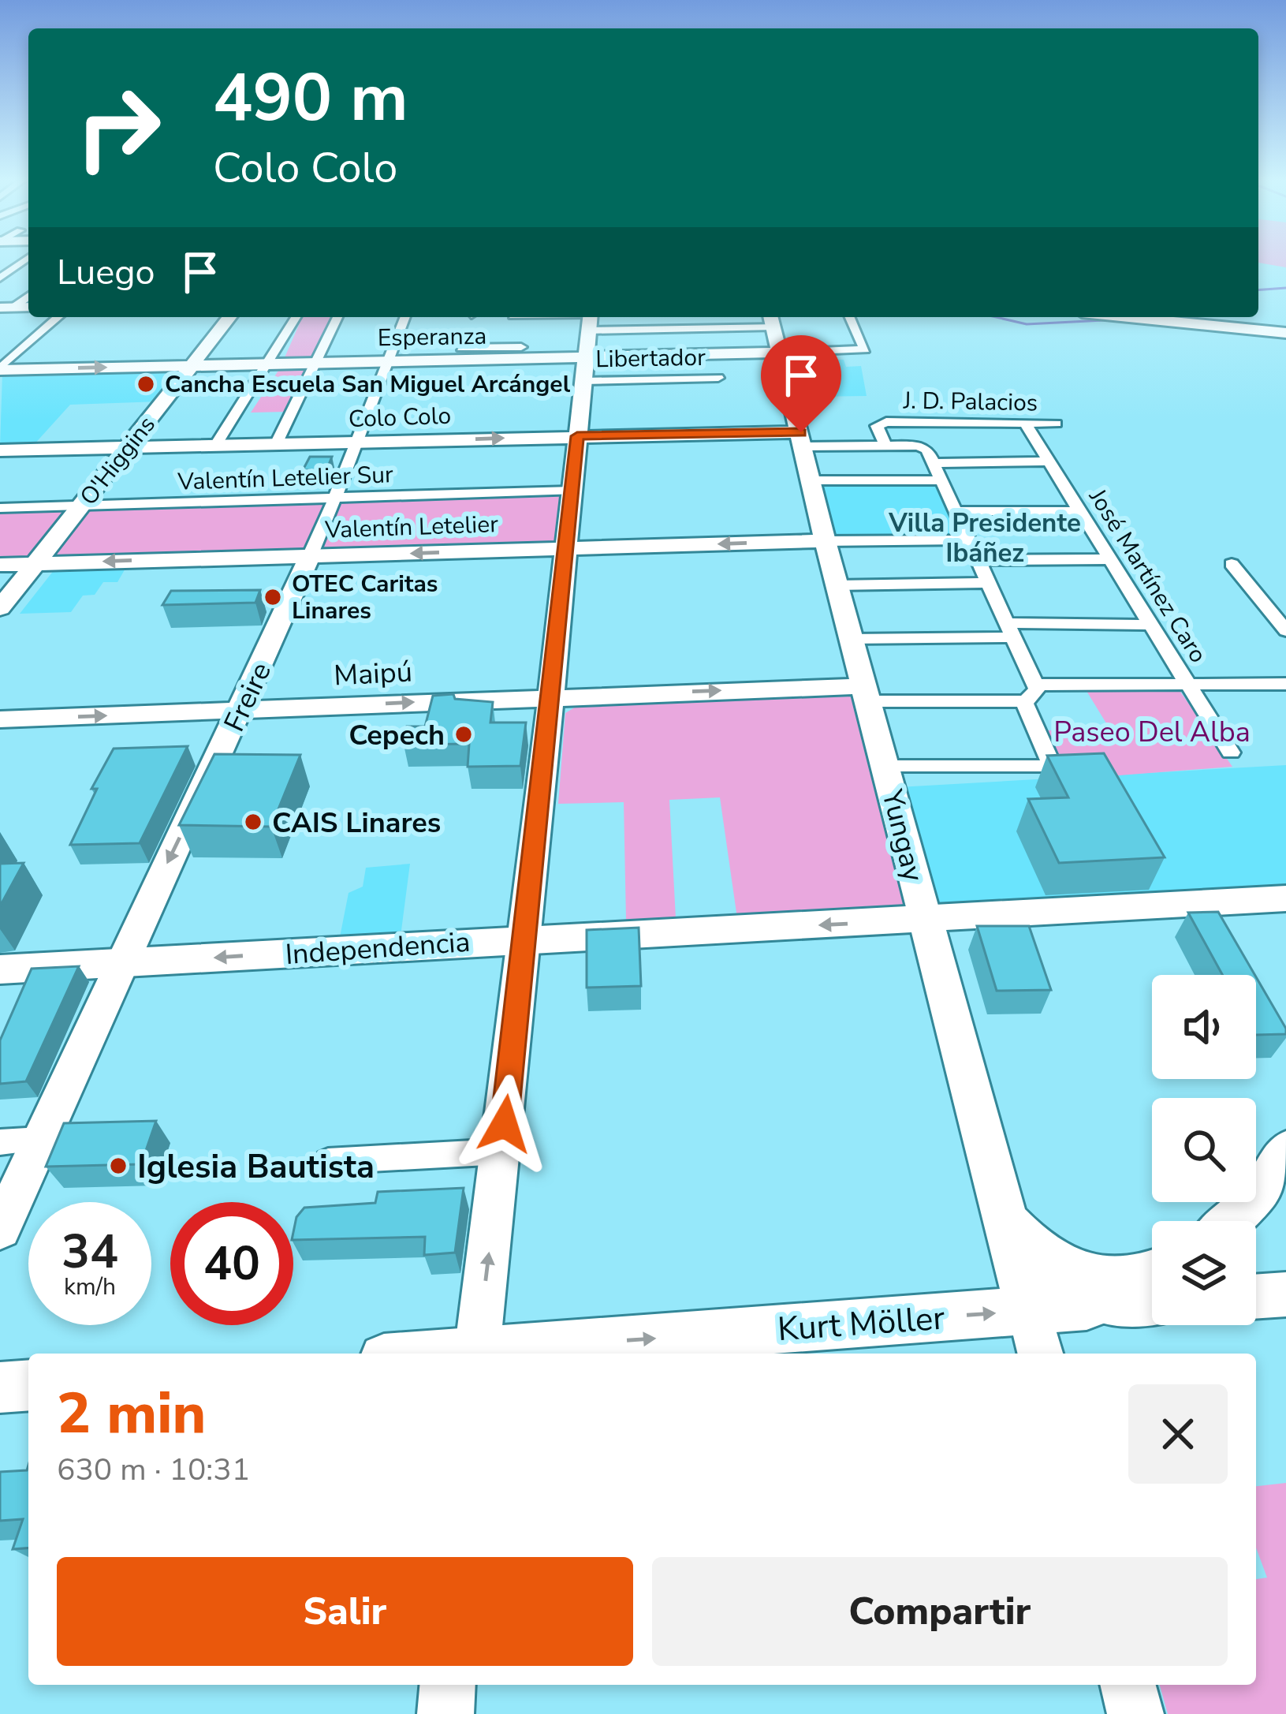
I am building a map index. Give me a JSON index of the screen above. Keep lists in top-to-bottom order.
{
  "streets": {
    "main road": ["Yungay", "Independencia", "Kurt Möller"],
    "street": [
      "Esperanza",
      "Libertador",
      "J. D. Palacios",
      "Colo Colo",
      "O'Higgins",
      "Valentín Letelier Sur",
      "Valentín Letelier",
      "José Martínez Caro",
      "Maipú",
      "Freire"
    ]
  },
  "crossings": [
    ["Esperanza", "Libertador"],
    ["Esperanza", "O'Higgins"],
    ["Esperanza", "Freire"],
    ["Esperanza", "Yungay"],
    ["J. D. Palacios", "José Martínez Caro"],
    ["Colo Colo", "O'Higgins"],
    ["Colo Colo", "Freire"],
    ["Colo Colo", "Yungay"],
    ["O'Higgins", "Valentín Letelier Sur"],
    ["O'Higgins", "Valentín Letelier"],
    ["Valentín Letelier Sur", "Freire"],
    ["Valentín Letelier", "Freire"],
    ["Valentín Letelier", "Yungay"],
    ["Maipú", "Freire"],
    ["Maipú", "Yungay"],
    ["Freire", "Independencia"],
    ["Yungay", "Independencia"],
    ["Yungay", "Kurt Möller"]
  ],
  "one_way": ["Maipú", "Independencia", "Kurt Möller"],
  "districts": ["Villa Presidente Ibáñez"],
  "parks": ["Paseo Del Alba"],
  "places": [
    "Cancha Escuela San Miguel Arcángel",
    "OTEC Caritas Linares",
    "Cepech",
    "CAIS Linares",
    "Iglesia Bautista"
  ],
  "page": {
    "turn": ["490 m", "Colo Colo"],
    "then": "Luego",
    "speed": "34 km/h",
    "limit": "40",
    "heading": ["2 min", "630 m · 10:31"],
    "buttons": ["Salir", "Compartir"]
  }
}
